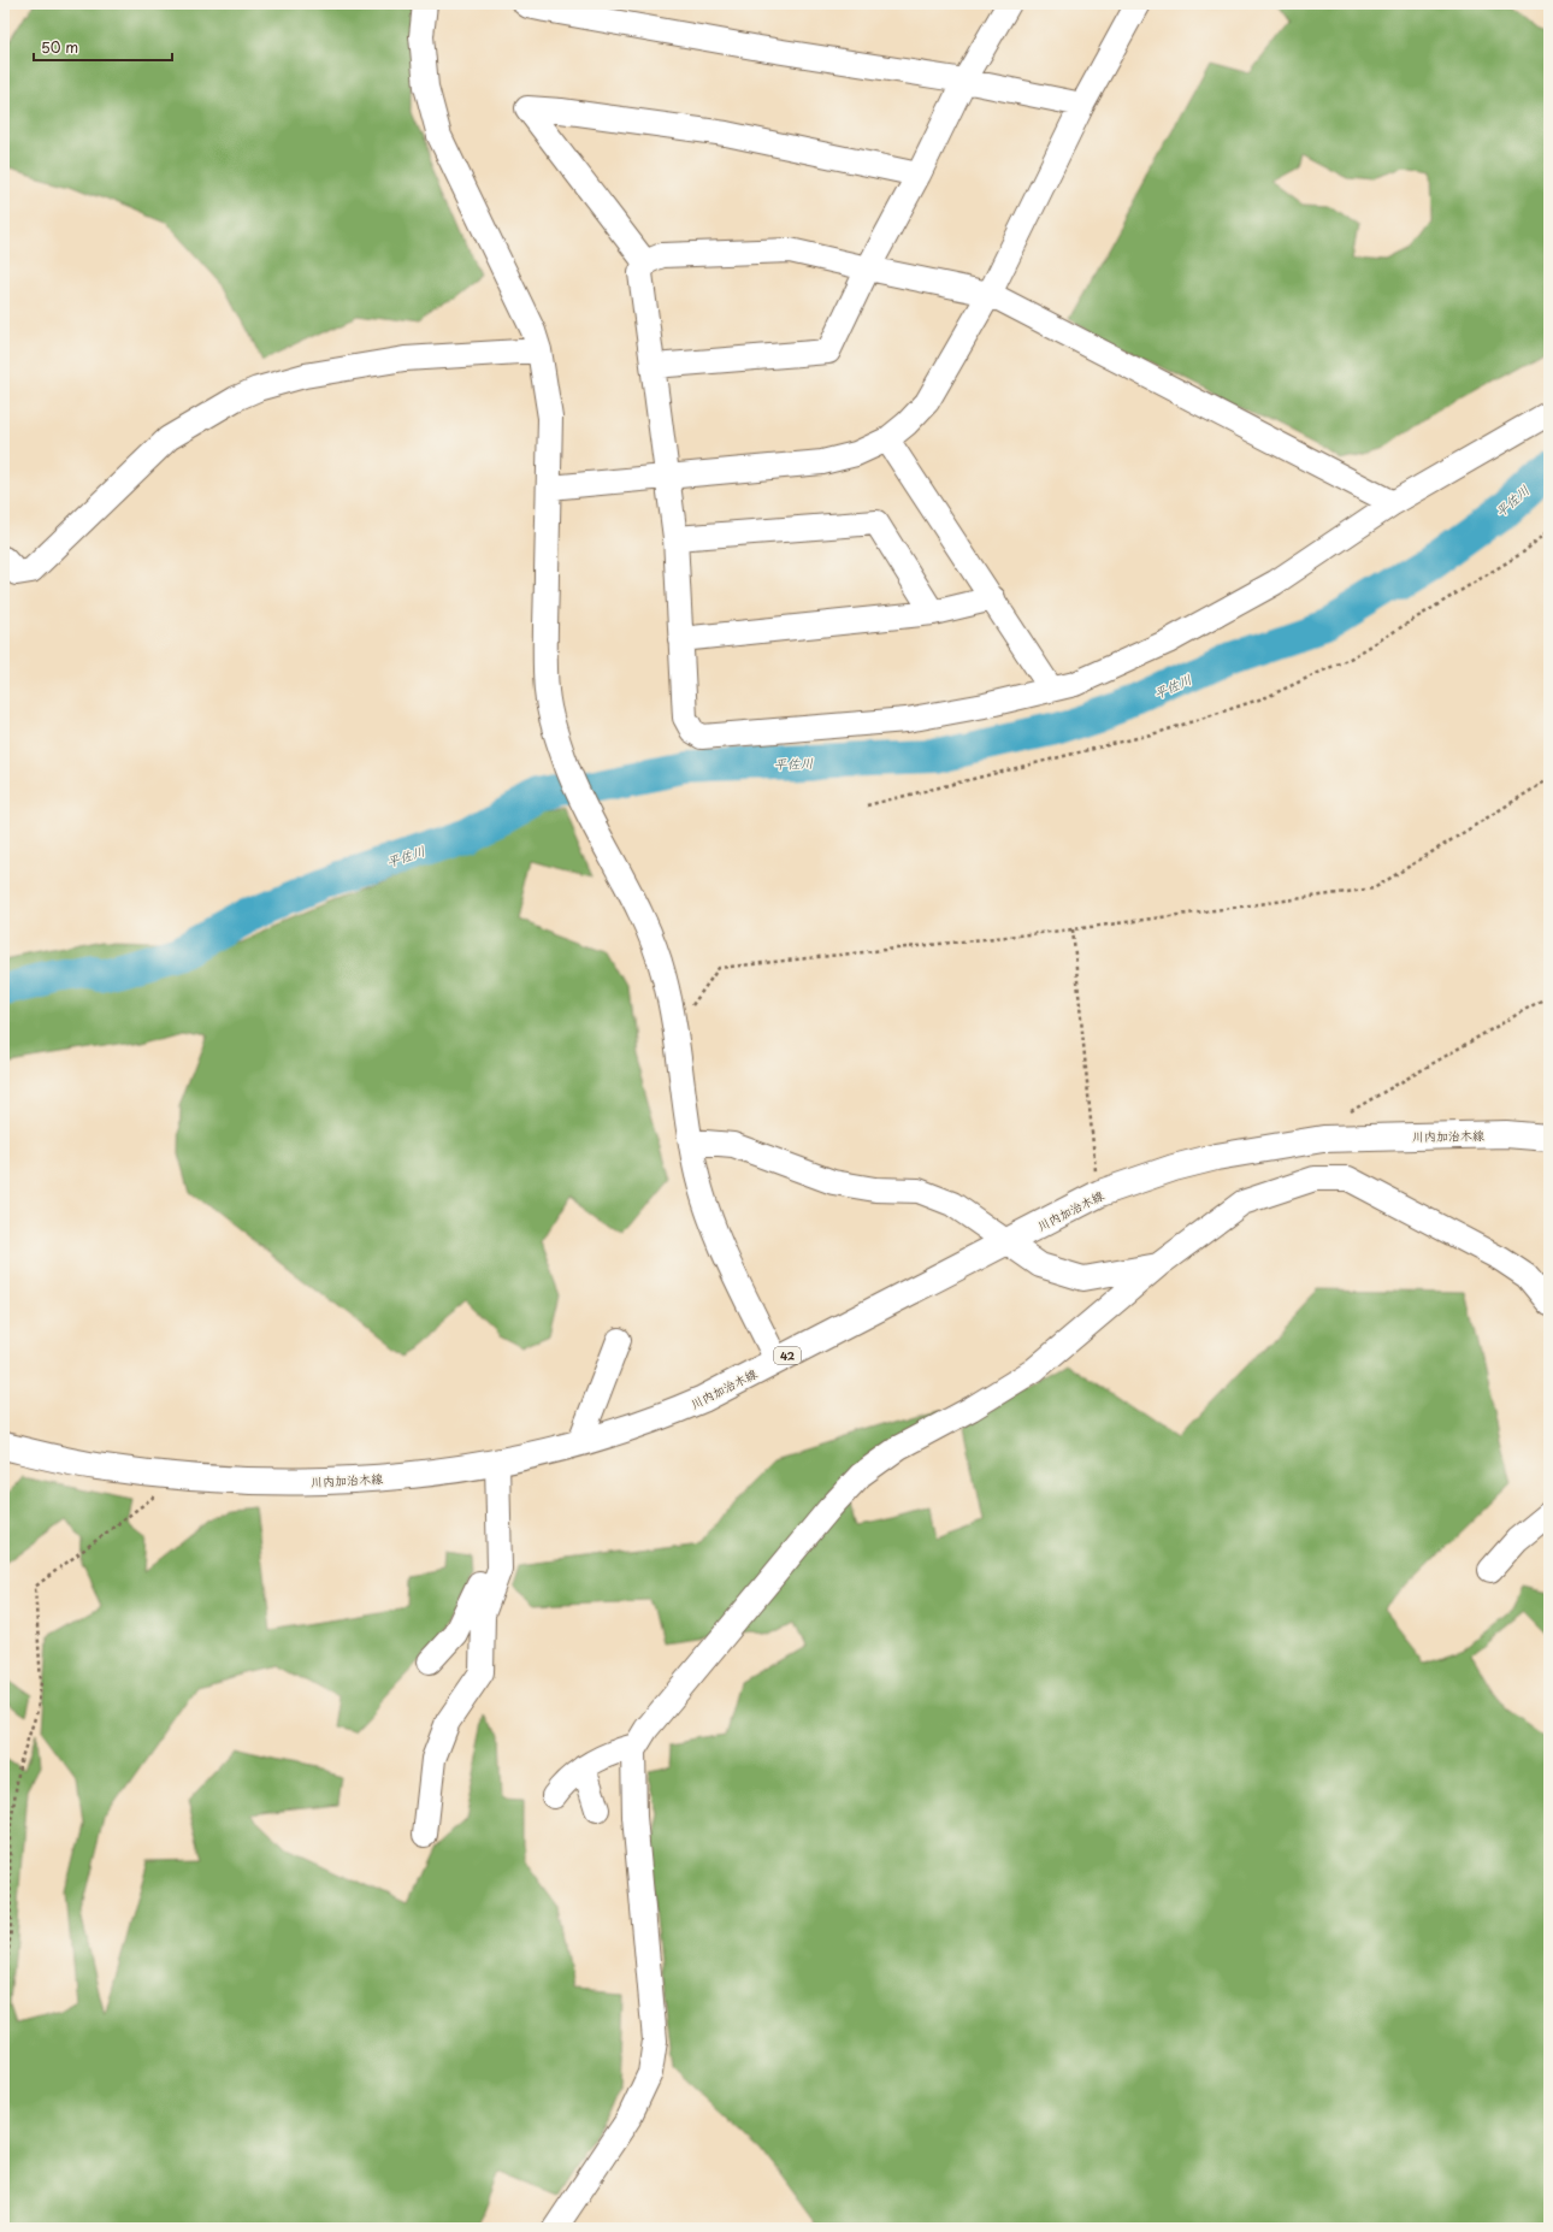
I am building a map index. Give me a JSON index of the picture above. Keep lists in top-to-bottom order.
{
  "streets": {
    "main road": ["川内加治木線", "42"]
  },
  "water": ["平佐川"],
  "scale_bar": "50 m"
}
